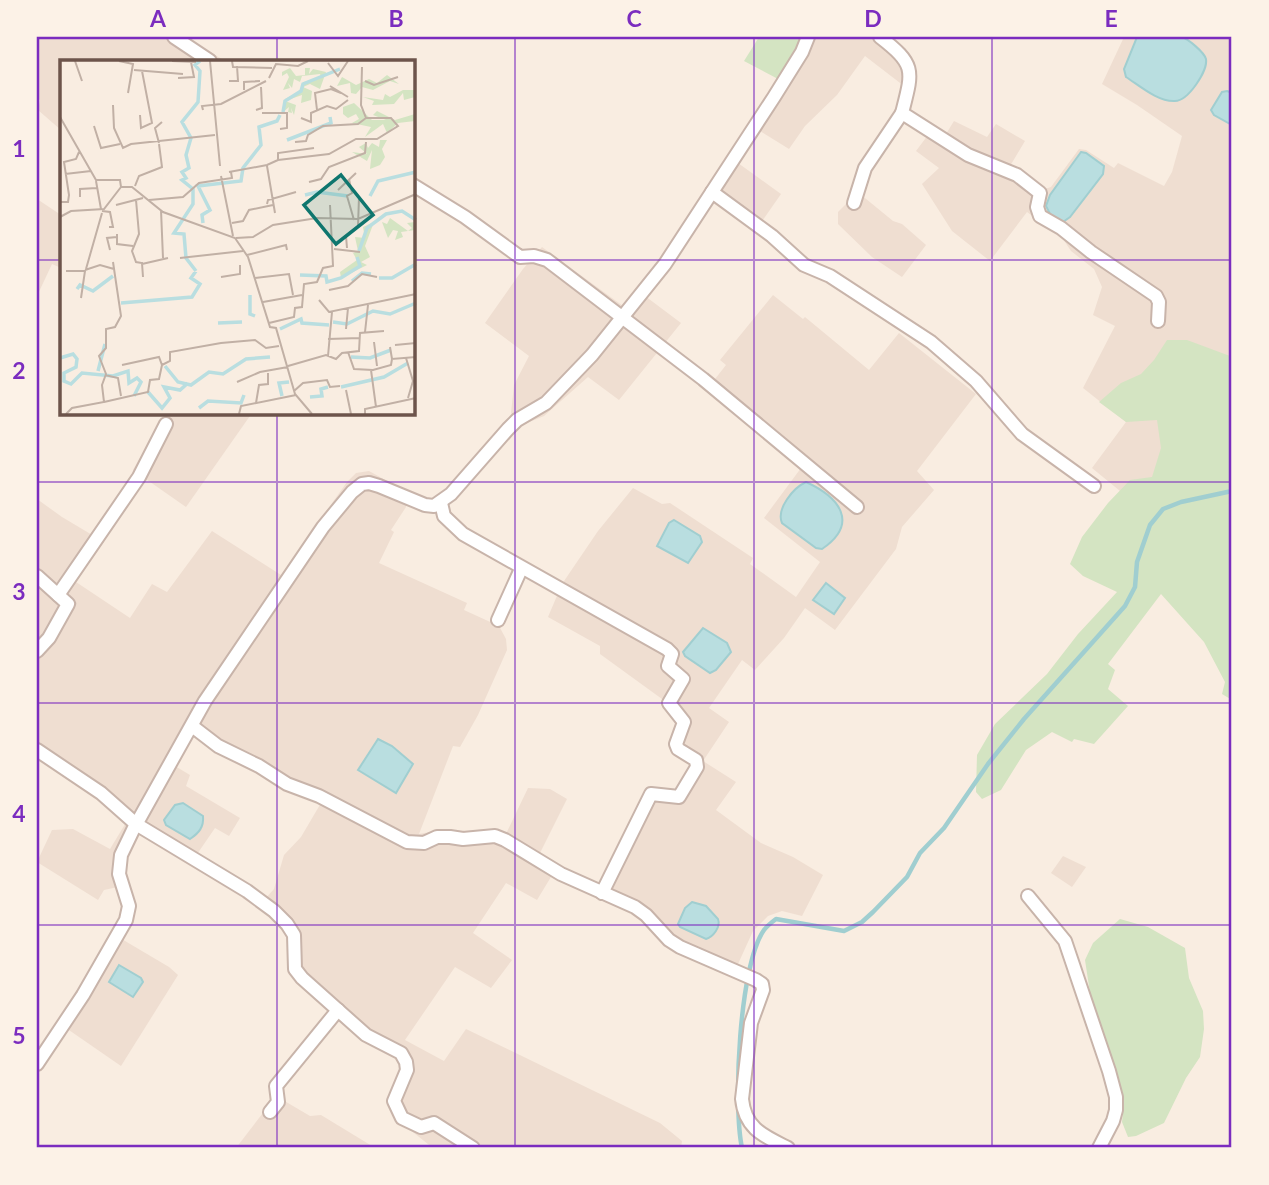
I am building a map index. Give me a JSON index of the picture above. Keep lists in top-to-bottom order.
{
  "grid": {
    "columns": [
      "A",
      "B",
      "C",
      "D",
      "E"
    ],
    "rows": [
      "1",
      "2",
      "3",
      "4",
      "5"
    ]
  }
}
